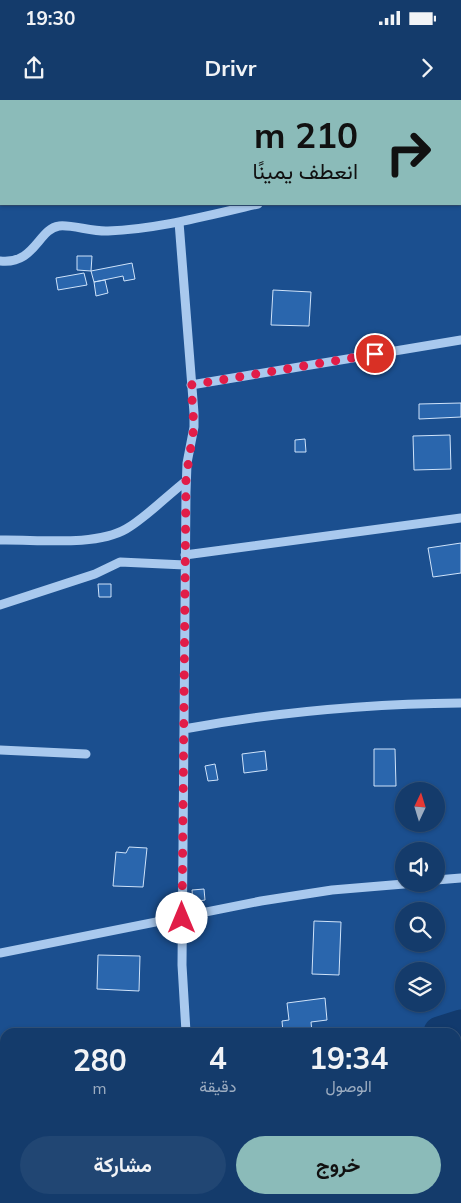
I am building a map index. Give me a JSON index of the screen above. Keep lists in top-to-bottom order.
{
  "north": "top",
  "page": {
    "status": "19:30",
    "header": "Drivr",
    "turn": ["210 m", "انعطف يمينًا"],
    "eta": [
      "19:34",
      "الوصول",
      "4",
      "دقيقة",
      "280",
      "m"
    ],
    "buttons": ["خروج", "مشاركة"]
  }
}
